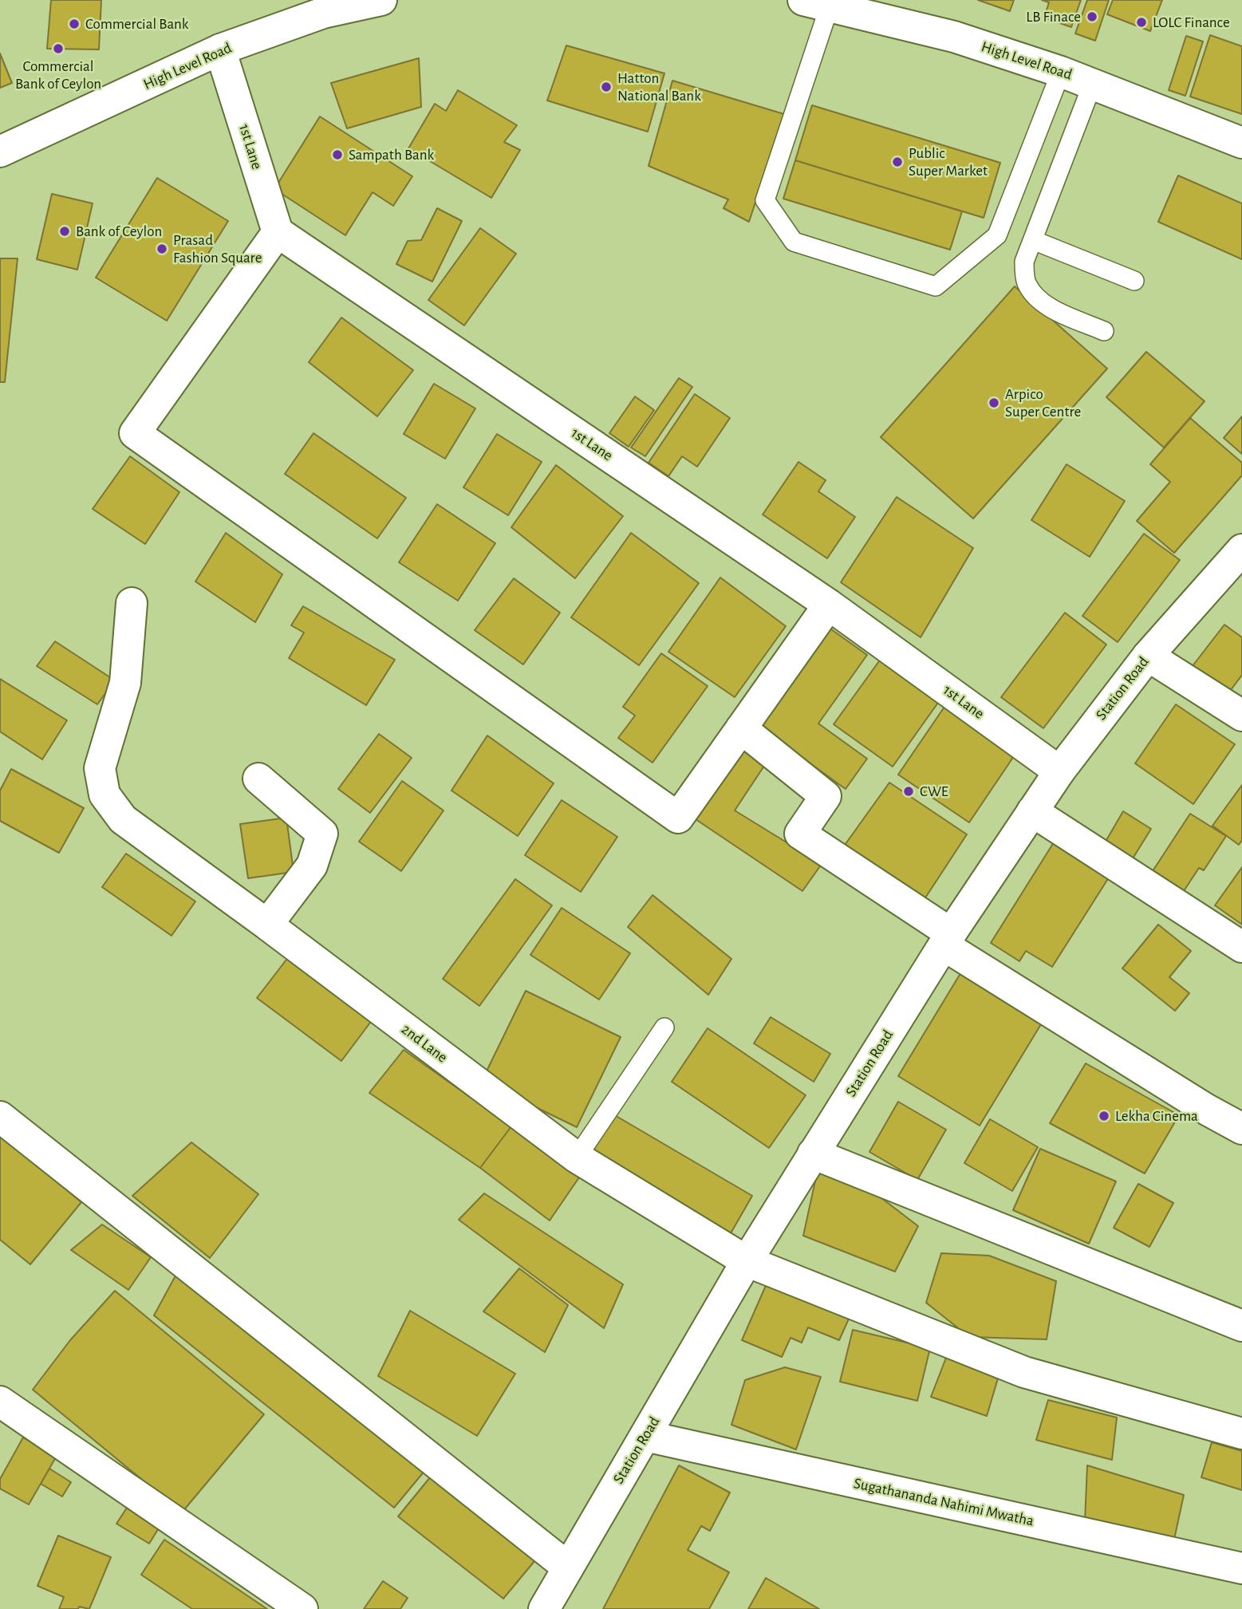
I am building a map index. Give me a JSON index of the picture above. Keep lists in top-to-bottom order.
{
  "streets": {
    "main road": [
      "High Level Road",
      "1st Lane",
      "Station Road",
      "2nd Lane",
      "Sugathananda Nahimi Mwatha"
    ]
  },
  "crossings": [
    ["High Level Road", "1st Lane"],
    ["1st Lane", "Station Road"],
    ["Station Road", "2nd Lane"],
    ["Station Road", "Sugathananda Nahimi Mwatha"]
  ],
  "places": [
    "LB Finace",
    "LOLC Finance",
    "Commercial Bank",
    "Commercial Bank of Ceylon",
    "Hatton National Bank",
    "Sampath Bank",
    "Public Super Market",
    "Bank of Ceylon",
    "Prasad Fashion Square",
    "Arpico Super Centre",
    "CWE",
    "Lekha Cinema"
  ]
}
